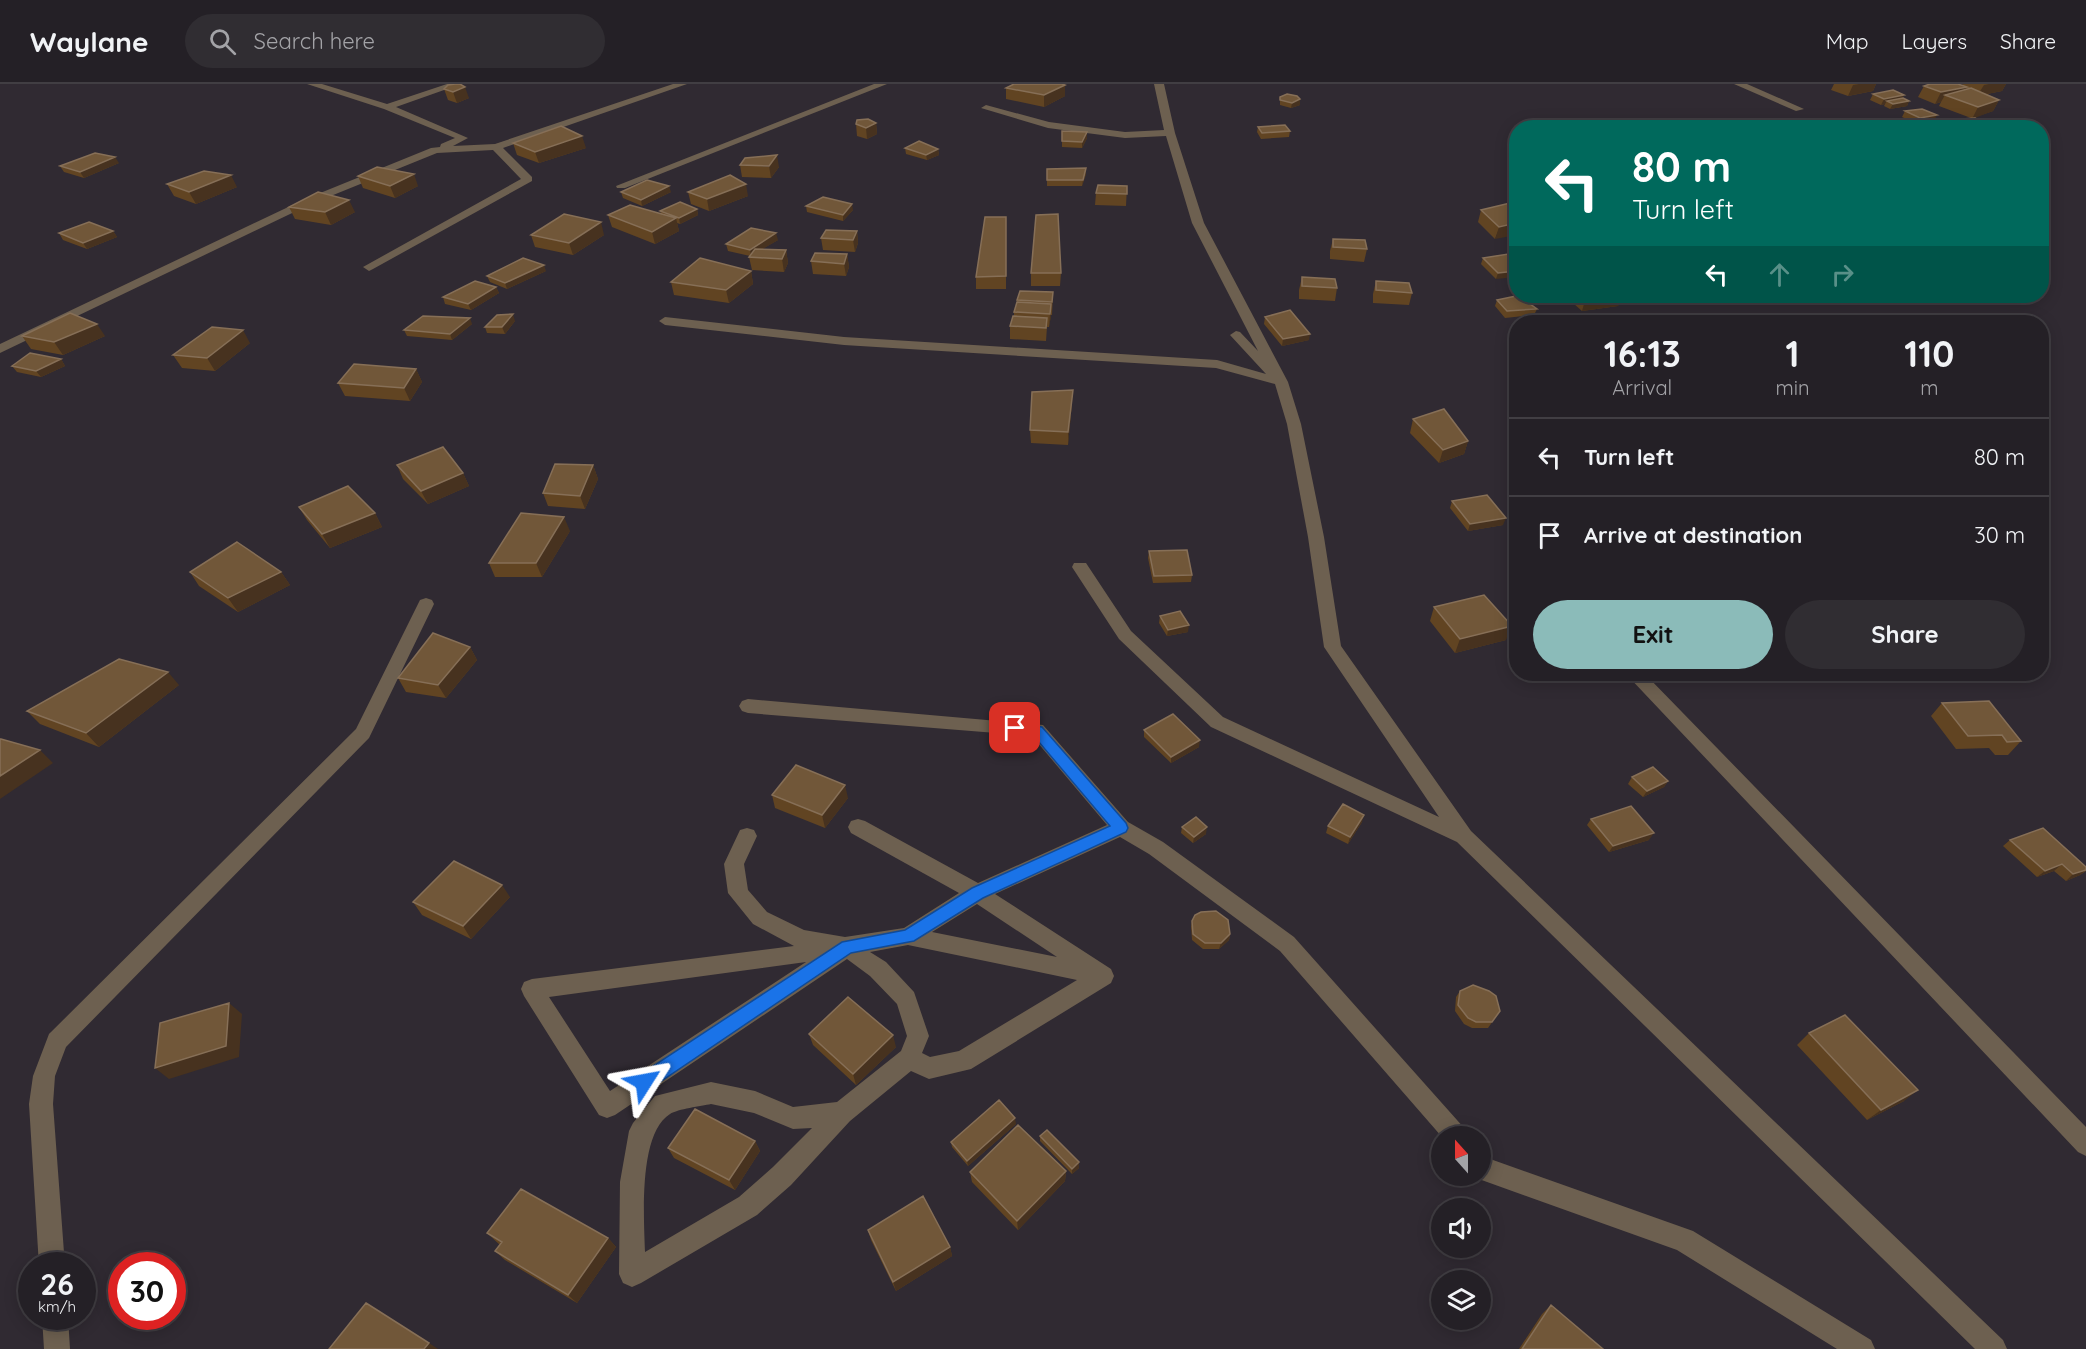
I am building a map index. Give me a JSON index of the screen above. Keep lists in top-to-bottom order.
{
  "north": "top",
  "page": {
    "header": "Waylane",
    "search": "Search here",
    "nav": ["Map", "Layers", "Share"],
    "turn": ["80 m", "Turn left"],
    "eta": [
      "16:13",
      "Arrival",
      "1",
      "min",
      "110",
      "m"
    ],
    "list": [
      {
        "name": "Turn left",
        "value": "80 m"
      },
      {
        "name": "Arrive at destination",
        "value": "30 m"
      }
    ],
    "buttons": ["Exit", "Share"],
    "speed": "26 km/h",
    "limit": "30"
  }
}
